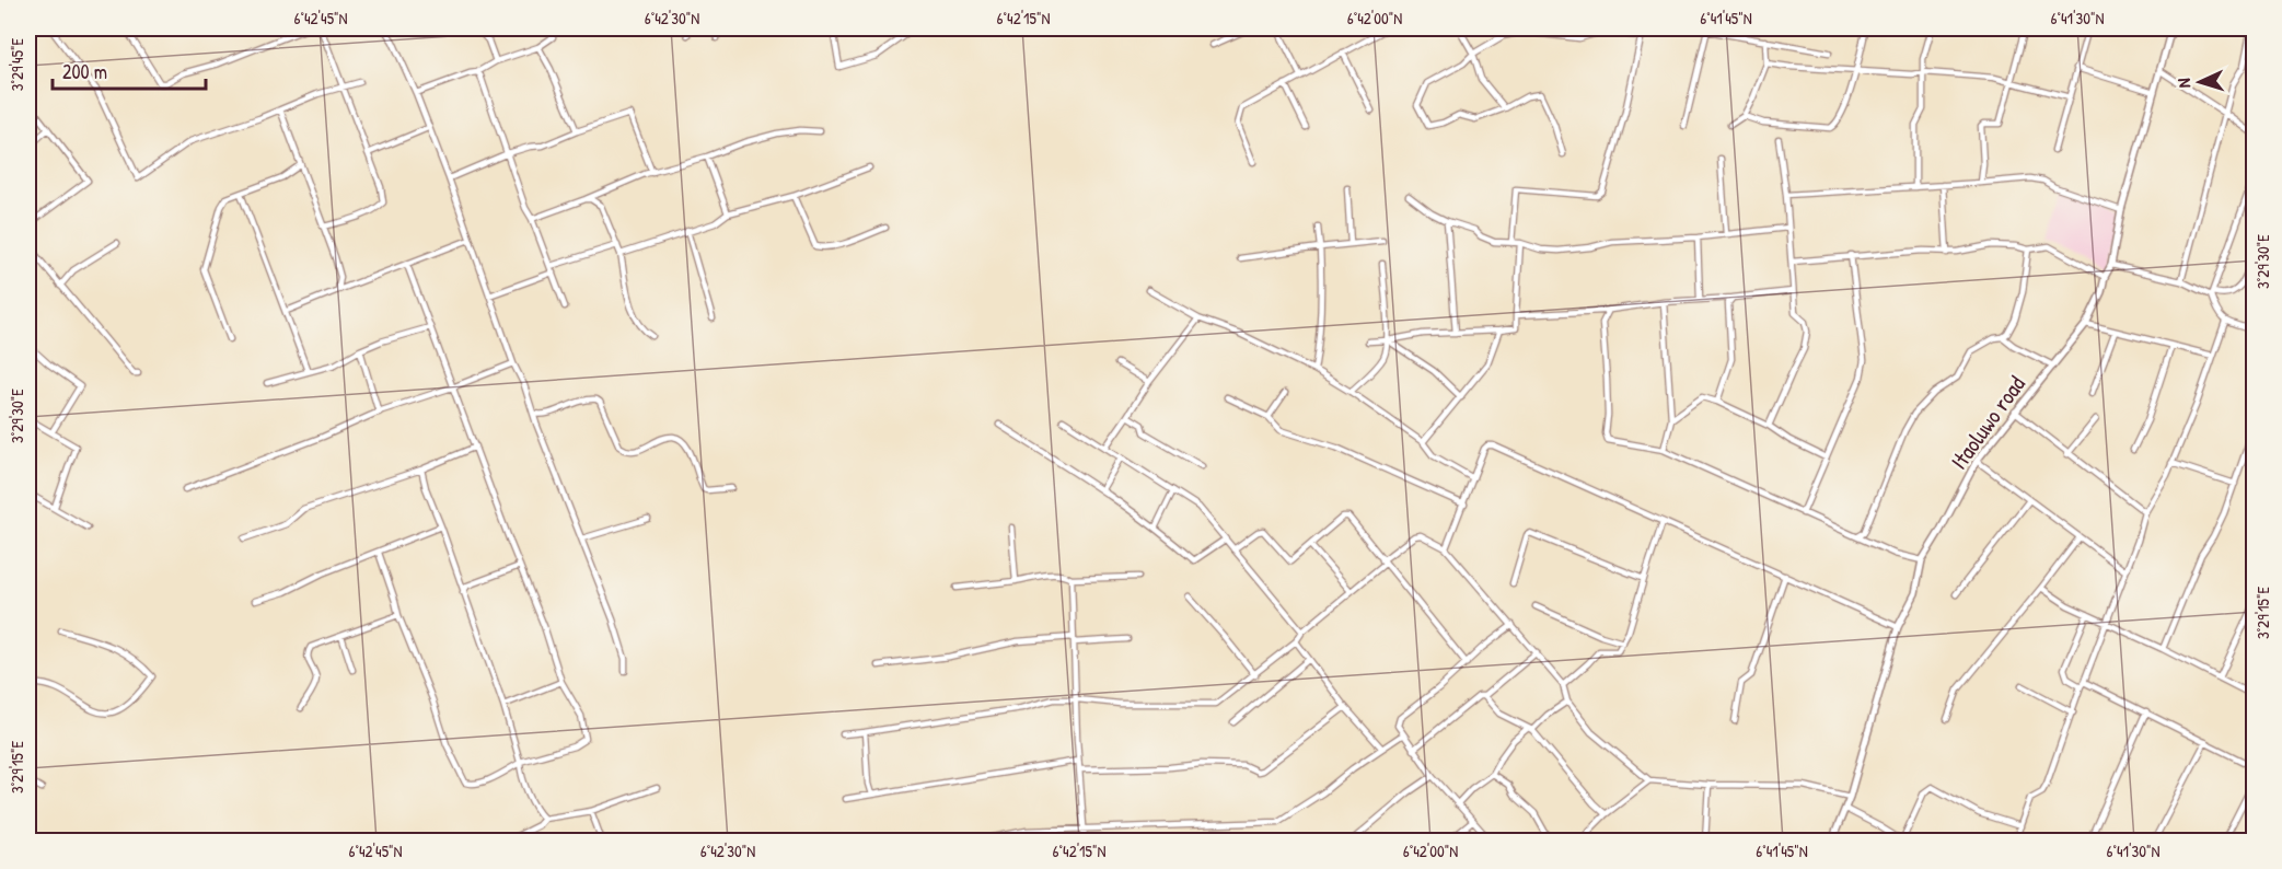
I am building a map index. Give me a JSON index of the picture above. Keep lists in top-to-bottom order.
{
  "streets": {
    "street": ["Itaoluwo road"]
  },
  "scale_bar": "200 m",
  "north": "left",
  "coordinates": [
    "6°42'45\"N",
    "6°42'30\"N",
    "6°42'15\"N",
    "6°42'00\"N",
    "6°41'45\"N",
    "6°41'30\"N",
    "3°29'45\"E",
    "3°29'30\"E",
    "3°29'15\"E"
  ]
}
